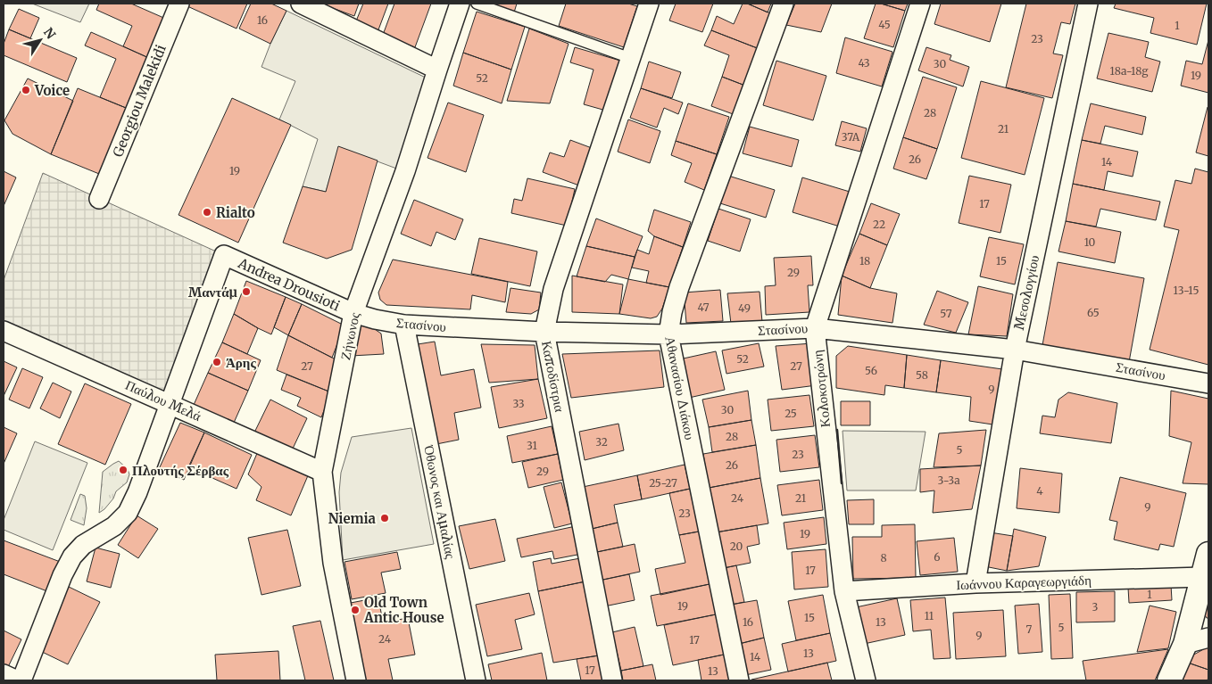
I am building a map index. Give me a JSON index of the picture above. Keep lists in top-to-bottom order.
{
  "streets": {
    "street": [
      "Georgiou Malekidi",
      "Andrea Drousioti",
      "Μεσολογγίου",
      "Στασίνου",
      "Ζήνωνος",
      "Καποδίστρια",
      "Αθανασίου Διάκου",
      "Κολοκοτρώνη",
      "Παύλου Μελά",
      "Όθωνος και Αμαλίας",
      "Ιωάννου Καραγεωργιάδη"
    ]
  },
  "crossings": [
    ["Andrea Drousioti", "Στασίνου"],
    ["Andrea Drousioti", "Ζήνωνος"],
    ["Andrea Drousioti", "Παύλου Μελά"],
    ["Μεσολογγίου", "Στασίνου"],
    ["Μεσολογγίου", "Ιωάννου Καραγεωργιάδη"],
    ["Στασίνου", "Ζήνωνος"],
    ["Στασίνου", "Καποδίστρια"],
    ["Στασίνου", "Αθανασίου Διάκου"],
    ["Στασίνου", "Κολοκοτρώνη"],
    ["Στασίνου", "Όθωνος και Αμαλίας"],
    ["Ζήνωνος", "Παύλου Μελά"],
    ["Κολοκοτρώνη", "Ιωάννου Καραγεωργιάδη"]
  ],
  "places": [
    "Voice",
    "Rialto",
    "Μαντάμ",
    "Άρης",
    "Πλουτής Σέρβας",
    "Niemia",
    "Old Town Antic House"
  ],
  "house_numbers": [
    "16",
    "45",
    "1",
    "23",
    "43",
    "30",
    "18a-18g",
    "19",
    "52",
    "28",
    "21",
    "37A",
    "26",
    "14",
    "19",
    "17",
    "22",
    "10",
    "18",
    "15",
    "29",
    "13-15",
    "47",
    "49",
    "65",
    "57",
    "52",
    "27",
    "27",
    "56",
    "58",
    "9",
    "33",
    "30",
    "25",
    "28",
    "32",
    "31",
    "5",
    "23",
    "26",
    "29",
    "3-3a",
    "25-27",
    "4",
    "24",
    "21",
    "9",
    "23",
    "19",
    "20",
    "6",
    "8",
    "17",
    "1",
    "19",
    "3",
    "11",
    "15",
    "16",
    "13",
    "5",
    "7",
    "9",
    "24",
    "17",
    "13",
    "14",
    "17",
    "13"
  ],
  "north": "top right"
}
